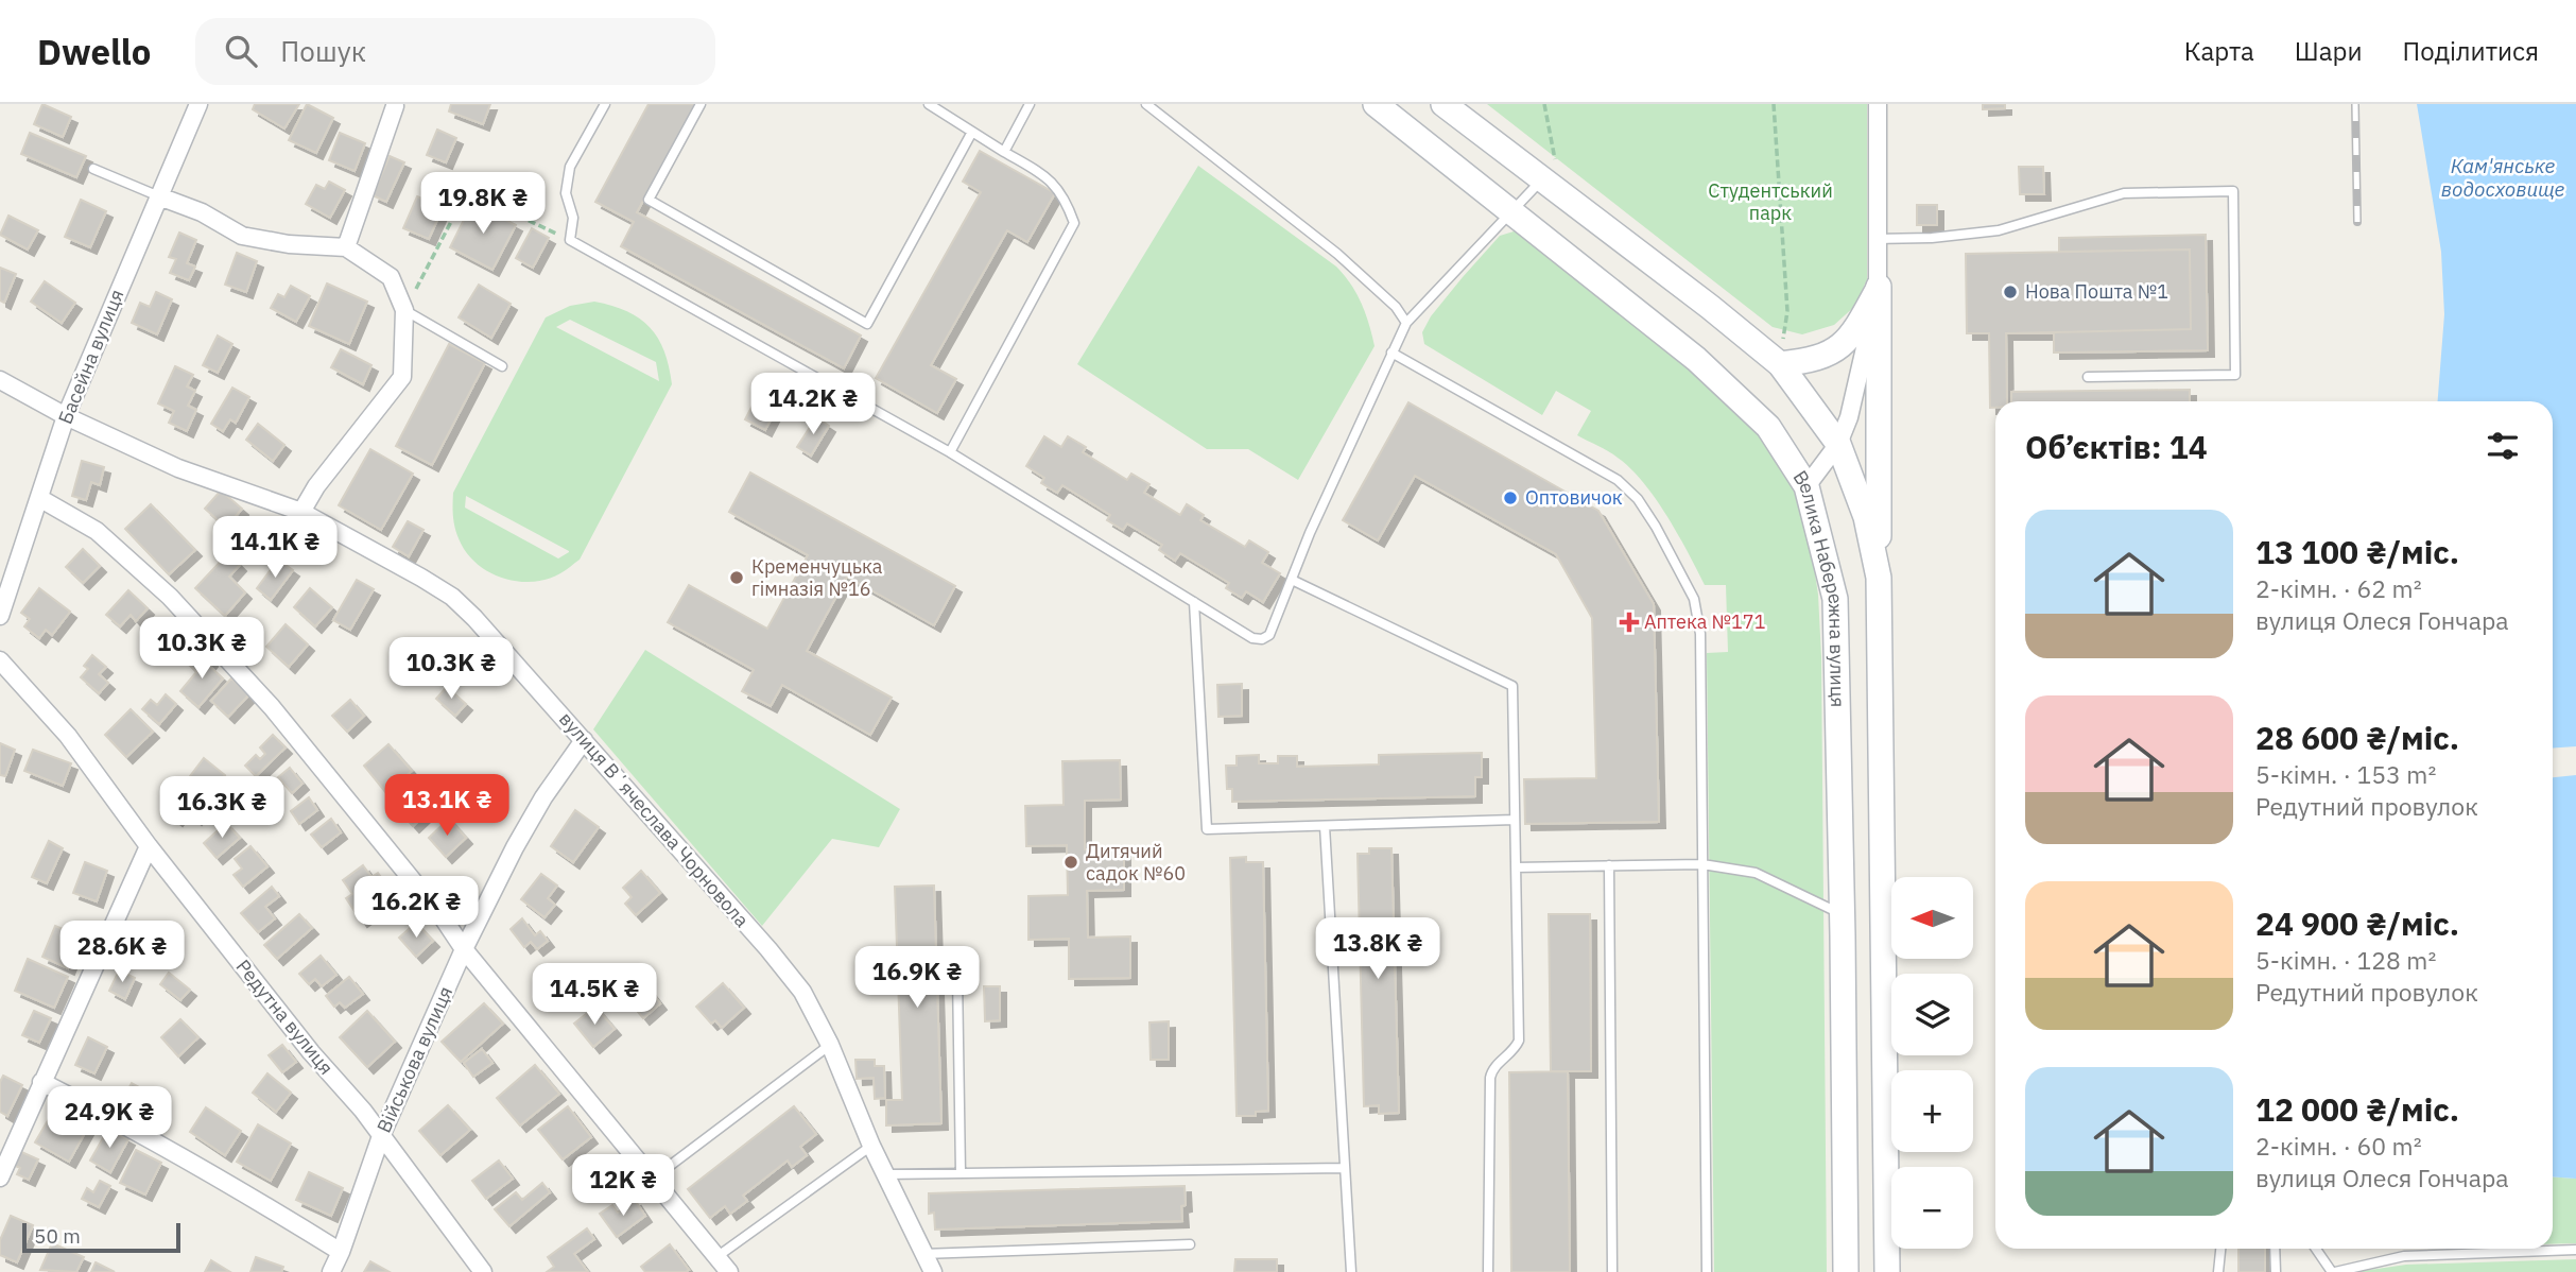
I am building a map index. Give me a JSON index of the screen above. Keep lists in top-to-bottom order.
{
  "streets": {
    "street": [
      "Басейна вулиця",
      "Велика Набережна вулиця",
      "вулиця Вʼячеслава Чорновола",
      "Редутна вулиця",
      "Військова вулиця"
    ]
  },
  "crossings": [
    ["Басейна вулиця", "вулиця Вʼячеслава Чорновола"],
    ["вулиця Вʼячеслава Чорновола", "Військова вулиця"],
    ["Редутна вулиця", "Військова вулиця"]
  ],
  "water": ["Кам'янське водосховище"],
  "parks": ["Студентський парк"],
  "places": {
    "other": [
      "Нова Пошта №1",
      "Оптовичок",
      "Кременчуцька гімназія №16",
      "Дитячий садок №60"
    ],
    "health": ["Аптека №171"]
  },
  "scale_bar": "50 m",
  "north": "left",
  "page": {
    "header": "Dwello",
    "search": "Пошук",
    "nav": ["Карта", "Шари", "Поділитися"],
    "price": [
      "19.8K ₴",
      "14.2K ₴",
      "14.1K ₴",
      "10.3K ₴",
      "10.3K ₴",
      "13.1K ₴",
      "16.3K ₴",
      "16.2K ₴",
      "13.8K ₴",
      "28.6K ₴",
      "16.9K ₴",
      "14.5K ₴",
      "24.9K ₴",
      "12K ₴"
    ],
    "heading": "Об’єктів: 14",
    "list": [
      {
        "name": "13 100 ₴/міс.",
        "note": "2-кімн. · 62 m² · вулиця Олеся Гончара"
      },
      {
        "name": "28 600 ₴/міс.",
        "note": "5-кімн. · 153 m² · Редутний провулок"
      },
      {
        "name": "24 900 ₴/міс.",
        "note": "5-кімн. · 128 m² · Редутний провулок"
      },
      {
        "name": "12 000 ₴/міс.",
        "note": "2-кімн. · 60 m² · вулиця Олеся Гончара"
      }
    ],
    "map_buttons": ["+", "−"],
    "scale": "50 m"
  }
}
